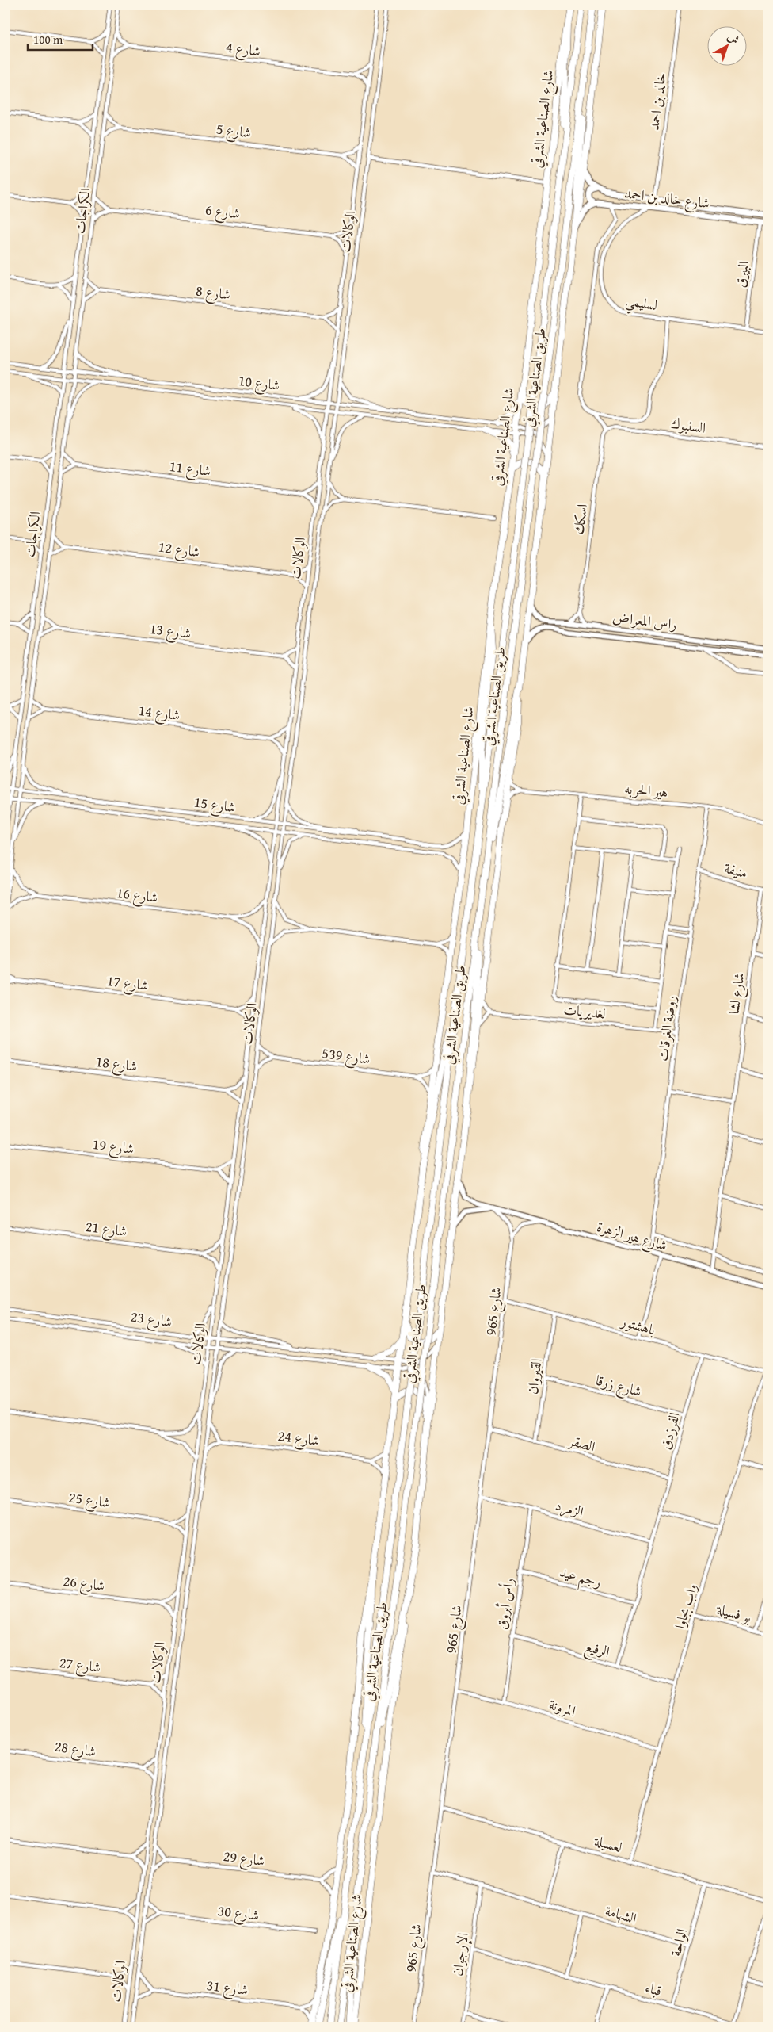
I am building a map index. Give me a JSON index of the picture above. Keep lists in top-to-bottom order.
{
  "streets": {
    "main road": ["شارع الصناعية الشرقي", "شارع خالد بن احمد", "طريق الصناعية الشرقي"],
    "street": [
      "شارع 4",
      "خالد بن احمد",
      "شارع 5",
      "الكراجات",
      "شارع 6",
      "الوكالات",
      "البيرق",
      "شارع 8",
      "لسليمي",
      "شارع 10",
      "السنبوك",
      "شارع 11",
      "اسكك",
      "شارع 12",
      "راس المعراض",
      "شارع 13",
      "شارع 14",
      "هير الحربه",
      "شارع 15",
      "منيفة",
      "شارع 16",
      "شارع 17",
      "شارع لشا",
      "لغديريات",
      "روضة الغرقات",
      "شارع 539",
      "شارع 18",
      "شارع 19",
      "شارع 21",
      "شارع هير الزهرة",
      "شارع 965",
      "شارع 23",
      "باهشتور",
      "القيروان",
      "شارع زرقا",
      "الفرزدق",
      "شارع 24",
      "الصقر",
      "شارع 25",
      "الزمرد",
      "رجم عيد",
      "شارع 26",
      "رأس أبروق",
      "واب بجاوا",
      "بو فسيلة",
      "الرفيع",
      "شارع 27",
      "المرونة",
      "شارع 28",
      "لعسيلة",
      "شارع 29",
      "شارع 30",
      "الشهامة",
      "الواحة",
      "الإرجوان",
      "شارع 31",
      "قباء"
    ]
  },
  "crossings": [
    ["خالد بن احمد", "شارع خالد بن احمد"],
    ["شارع الصناعية الشرقي", "طريق الصناعية الشرقي"],
    ["شارع الصناعية الشرقي", "شارع 10"],
    ["شارع الصناعية الشرقي", "شارع 15"],
    ["شارع خالد بن احمد", "البيرق"],
    ["شارع خالد بن احمد", "لسليمي"],
    ["الكراجات", "شارع 10"],
    ["الكراجات", "شارع 15"],
    ["الكراجات", "شارع 16"],
    ["الوكالات", "شارع 10"],
    ["الوكالات", "شارع 15"],
    ["الوكالات", "شارع 16"],
    ["الوكالات", "شارع 23"],
    ["الوكالات", "شارع 25"],
    ["الوكالات", "شارع 28"],
    ["البيرق", "لسليمي"],
    ["طريق الصناعية الشرقي", "شارع 15"],
    ["طريق الصناعية الشرقي", "شارع هير الزهرة"],
    ["طريق الصناعية الشرقي", "شارع 23"],
    ["السنبوك", "اسكك"],
    ["هير الحربه", "روضة الغرقات"],
    ["منيفة", "شارع لشا"],
    ["منيفة", "روضة الغرقات"],
    ["شارع لشا", "شارع هير الزهرة"],
    ["لغديريات", "روضة الغرقات"],
    ["روضة الغرقات", "شارع هير الزهرة"],
    ["شارع 965", "باهشتور"],
    ["شارع 965", "الصقر"],
    ["شارع 965", "الزمرد"],
    ["شارع 965", "المرونة"],
    ["شارع 965", "لعسيلة"],
    ["شارع 965", "الشهامة"],
    ["باهشتور", "القيروان"],
    ["باهشتور", "الفرزدق"],
    ["باهشتور", "واب بجاوا"],
    ["القيروان", "شارع زرقا"],
    ["القيروان", "الصقر"],
    ["شارع زرقا", "الفرزدق"],
    ["الفرزدق", "الصقر"],
    ["الفرزدق", "الزمرد"],
    ["الفرزدق", "رجم عيد"],
    ["الفرزدق", "الرفيع"],
    ["الزمرد", "رأس أبروق"],
    ["رجم عيد", "رأس أبروق"],
    ["رأس أبروق", "الرفيع"],
    ["رأس أبروق", "المرونة"],
    ["واب بجاوا", "بو فسيلة"],
    ["واب بجاوا", "الرفيع"],
    ["واب بجاوا", "المرونة"],
    ["واب بجاوا", "لعسيلة"],
    ["لعسيلة", "الواحة"],
    ["الشهامة", "الواحة"],
    ["الشهامة", "الإرجوان"],
    ["الواحة", "قباء"],
    ["الإرجوان", "قباء"]
  ],
  "scale_bar": "100 m",
  "north": "top right"
}
